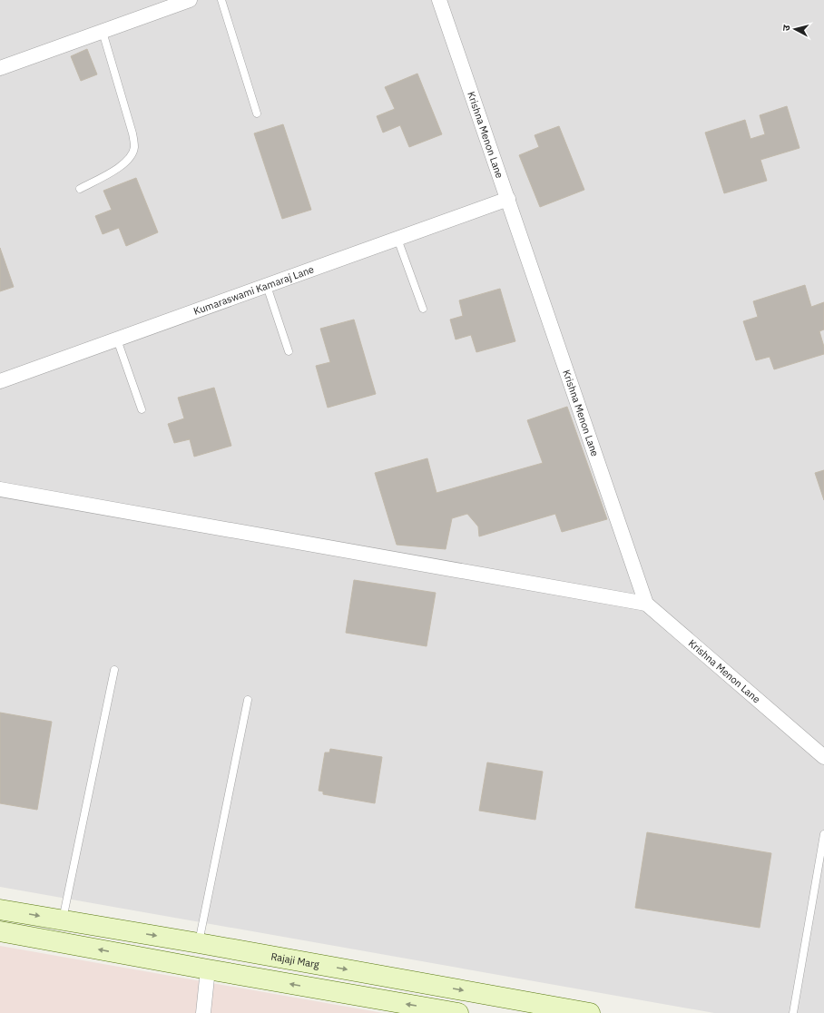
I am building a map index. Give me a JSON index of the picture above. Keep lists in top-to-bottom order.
{
  "streets": {
    "main road": ["Rajaji Marg"],
    "street": ["Krishna Menon Lane", "Kumaraswami Kamaraj Lane"]
  },
  "crossings": [
    ["Krishna Menon Lane", "Kumaraswami Kamaraj Lane"]
  ],
  "north": "left"
}
